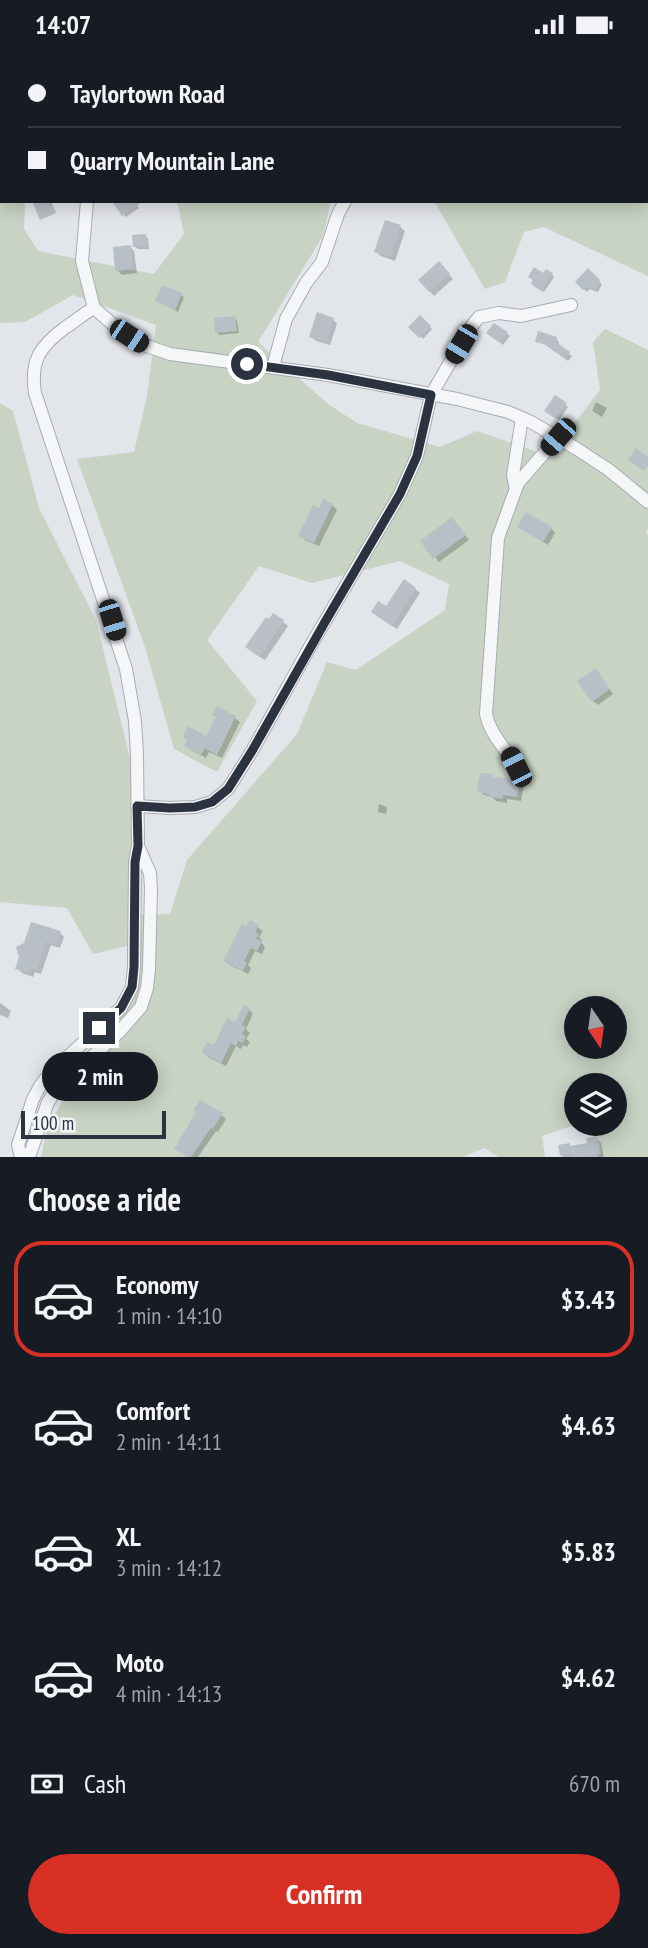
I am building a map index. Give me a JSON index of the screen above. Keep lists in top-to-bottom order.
{
  "scale_bar": "100 m",
  "north": "bottom",
  "page": {
    "status": "14:07",
    "banner": ["Taylortown Road", "Quarry Mountain Lane"],
    "bubble": "2 min",
    "scale": "100 m",
    "heading": "Choose a ride",
    "list": [
      {
        "name": "Economy",
        "note": "1 min · 14:10",
        "value": "$3.43"
      },
      {
        "name": "Comfort",
        "note": "2 min · 14:11",
        "value": "$4.63"
      },
      {
        "name": "XL",
        "note": "3 min · 14:12",
        "value": "$5.83"
      },
      {
        "name": "Moto",
        "note": "4 min · 14:13",
        "value": "$4.62"
      }
    ],
    "pay": ["Cash", "670 m"],
    "buttons": "Confirm"
  }
}
